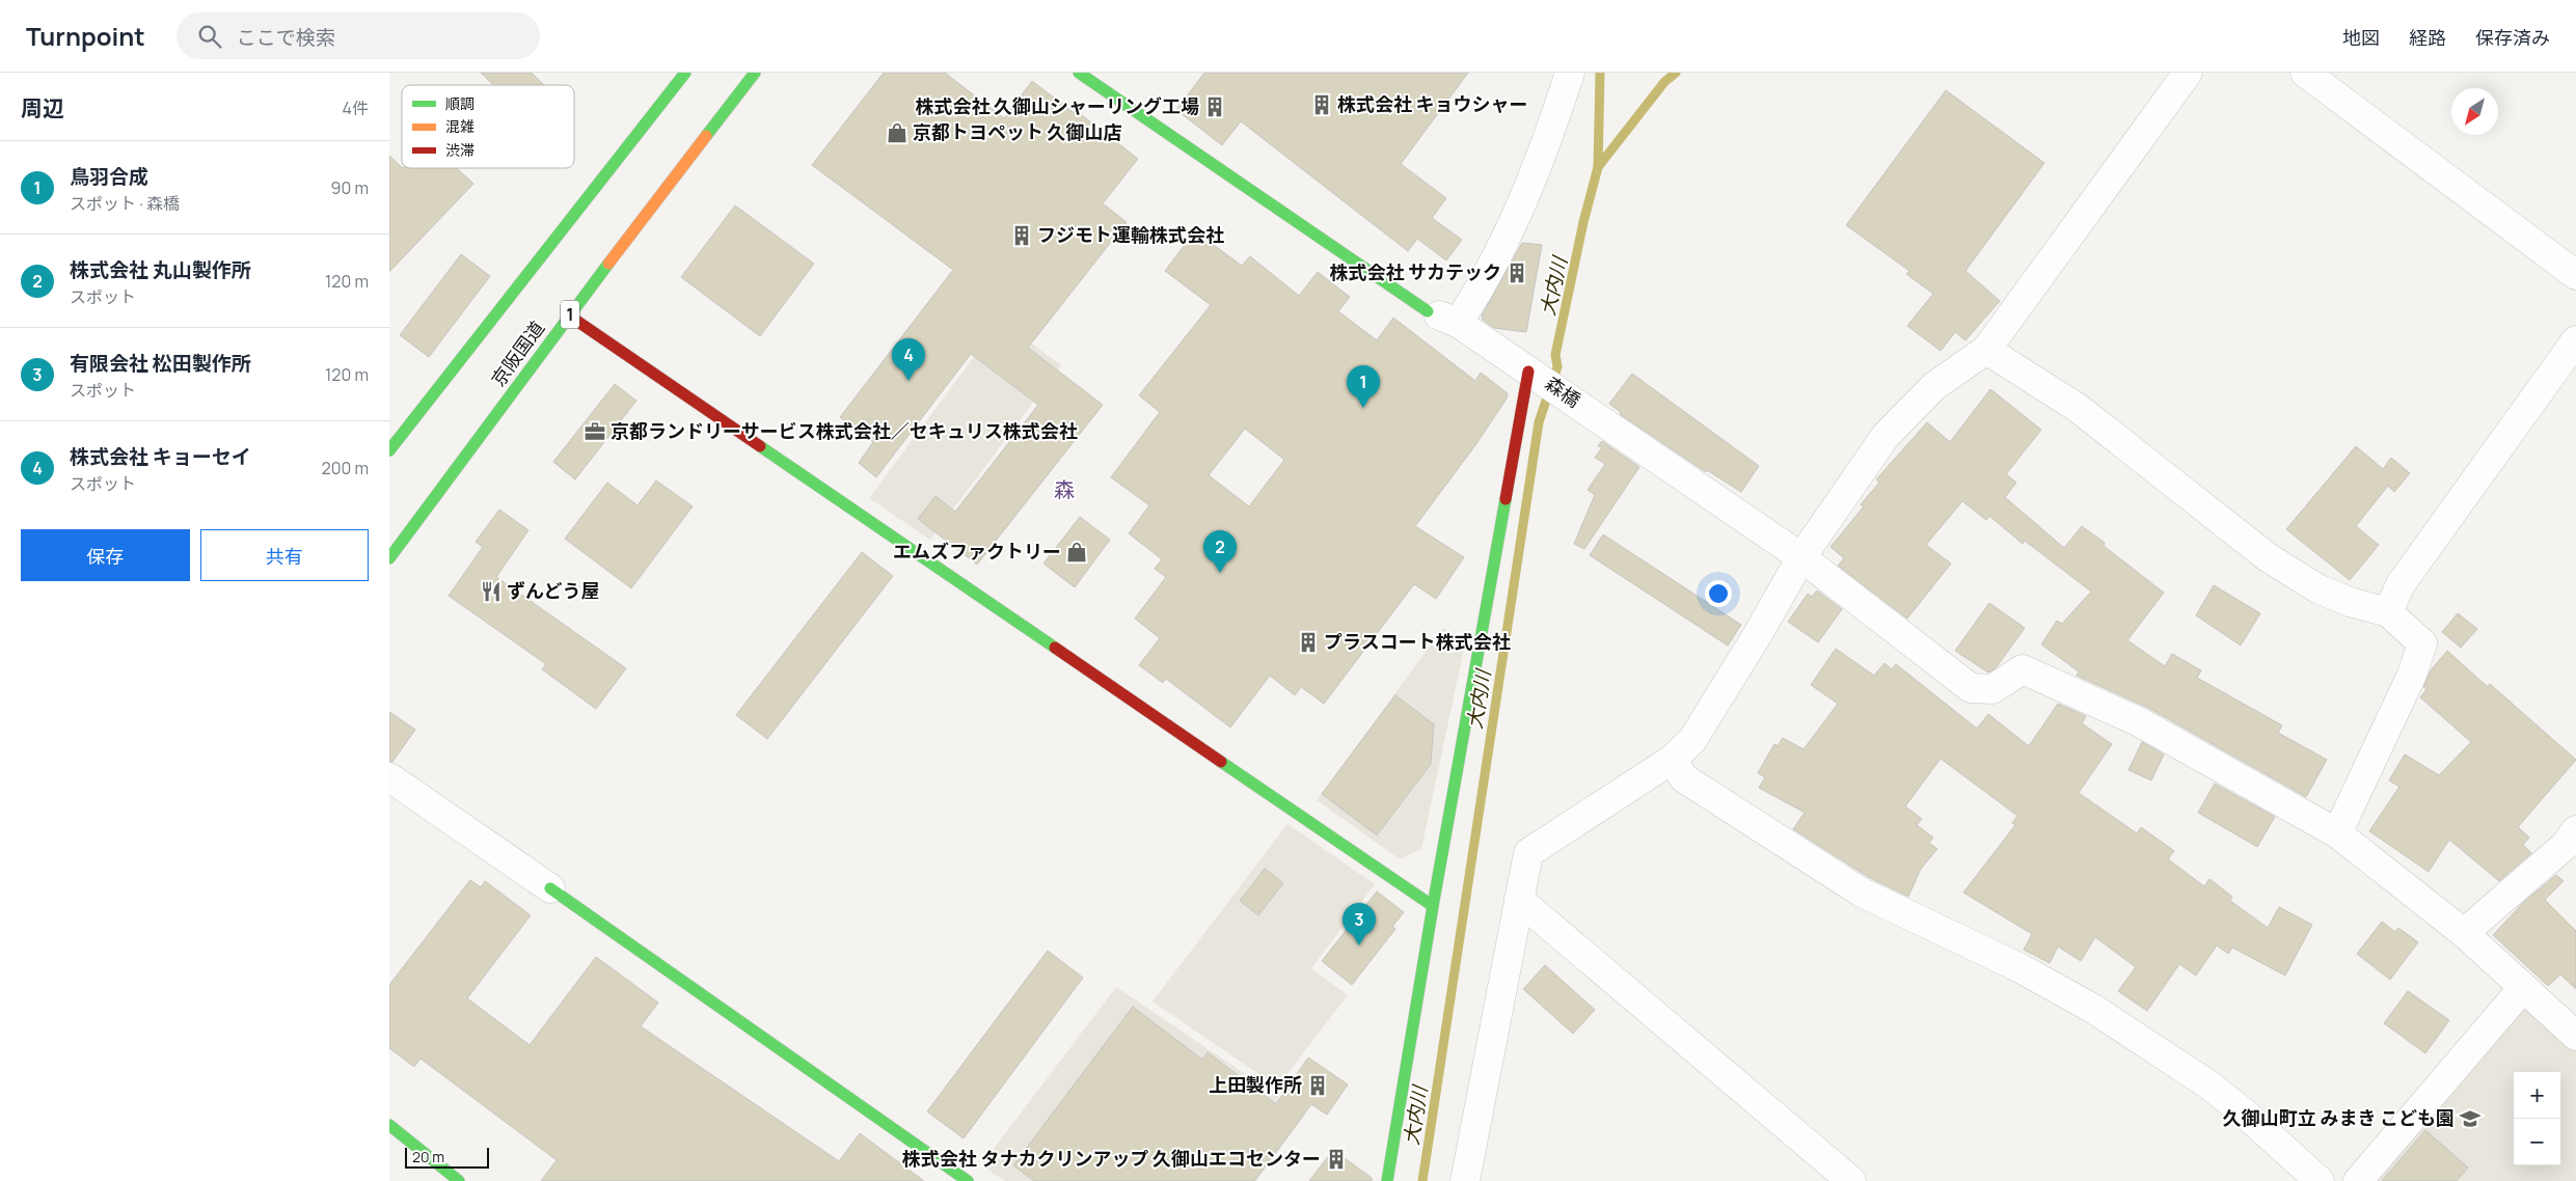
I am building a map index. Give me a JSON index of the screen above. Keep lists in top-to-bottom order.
{
  "streets": {
    "main road": ["1", "京阪国道"],
    "street": ["森橋"]
  },
  "districts": ["森"],
  "water": ["大内川"],
  "places": {
    "building": [
      "株式会社 キョウシャー",
      "株式会社 久御山シャーリング工場",
      "フジモト運輸株式会社",
      "株式会社 サカテック",
      "プラスコート株式会社",
      "上田製作所",
      "株式会社 タナカクリンアップ 久御山エコセンター"
    ],
    "shop": ["京都トヨペット 久御山店", "エムズファクトリー"],
    "office": ["京都ランドリーサービス株式会社／セキュリス株式会社"],
    "restaurant": ["ずんどう屋"],
    "school or university": ["久御山町立 みまき こども園"]
  },
  "legend": ["順調", "混雑", "渋滞"],
  "scale_bar": "20 m",
  "north": "bottom left",
  "page": {
    "header": "Turnpoint",
    "search": "ここで検索",
    "nav": ["地図", "経路", "保存済み"],
    "heading": ["周辺", "4件"],
    "list": [
      {
        "mark": "1",
        "name": "鳥羽合成",
        "note": "スポット · 森橋",
        "value": "90 m"
      },
      {
        "mark": "2",
        "name": "株式会社 丸山製作所",
        "note": "スポット",
        "value": "120 m"
      },
      {
        "mark": "3",
        "name": "有限会社 松田製作所",
        "note": "スポット",
        "value": "120 m"
      },
      {
        "mark": "4",
        "name": "株式会社 キョーセイ",
        "note": "スポット",
        "value": "200 m"
      }
    ],
    "pins": [
      "4",
      "1",
      "2",
      "3"
    ],
    "buttons": ["保存", "共有"],
    "map_buttons": ["+", "−"],
    "scale": "20 m"
  }
}
